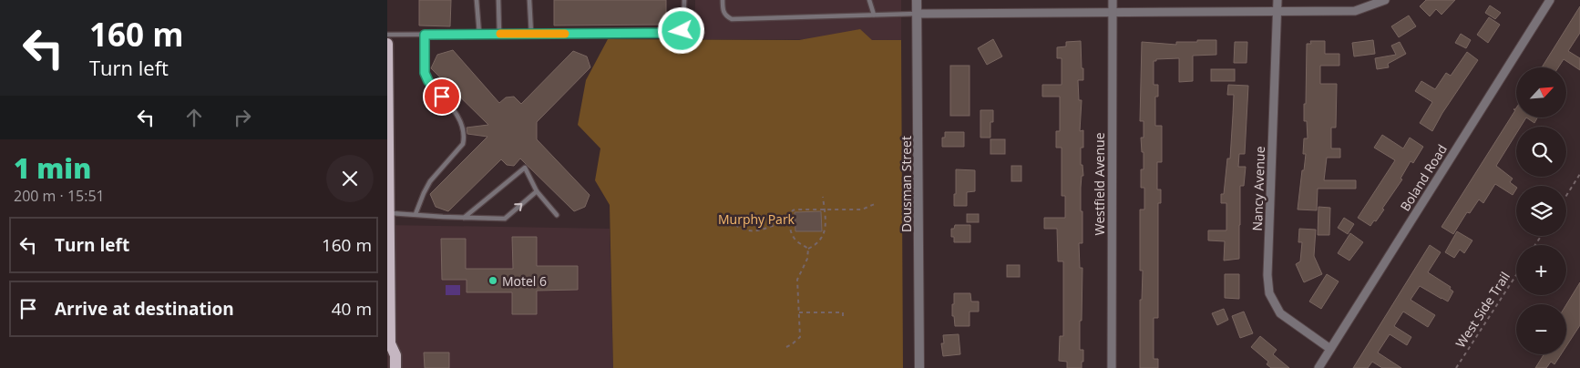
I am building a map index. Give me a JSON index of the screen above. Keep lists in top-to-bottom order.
{
  "streets": {
    "street": [
      "Boland Road",
      "Dousman Street",
      "Westfield Avenue",
      "Nancy Avenue"
    ],
    "path": ["West Side Trail"]
  },
  "crossings": [
    ["Boland Road", "Nancy Avenue"]
  ],
  "parks": ["Murphy Park"],
  "places": ["Motel 6"],
  "north": "top right",
  "page": {
    "turn": ["160 m", "Turn left"],
    "map_buttons": ["+", "−"],
    "heading": ["1 min", "200 m · 15:51"],
    "list": [
      {
        "name": "Turn left",
        "value": "160 m"
      },
      {
        "name": "Arrive at destination",
        "value": "40 m"
      }
    ]
  }
}
